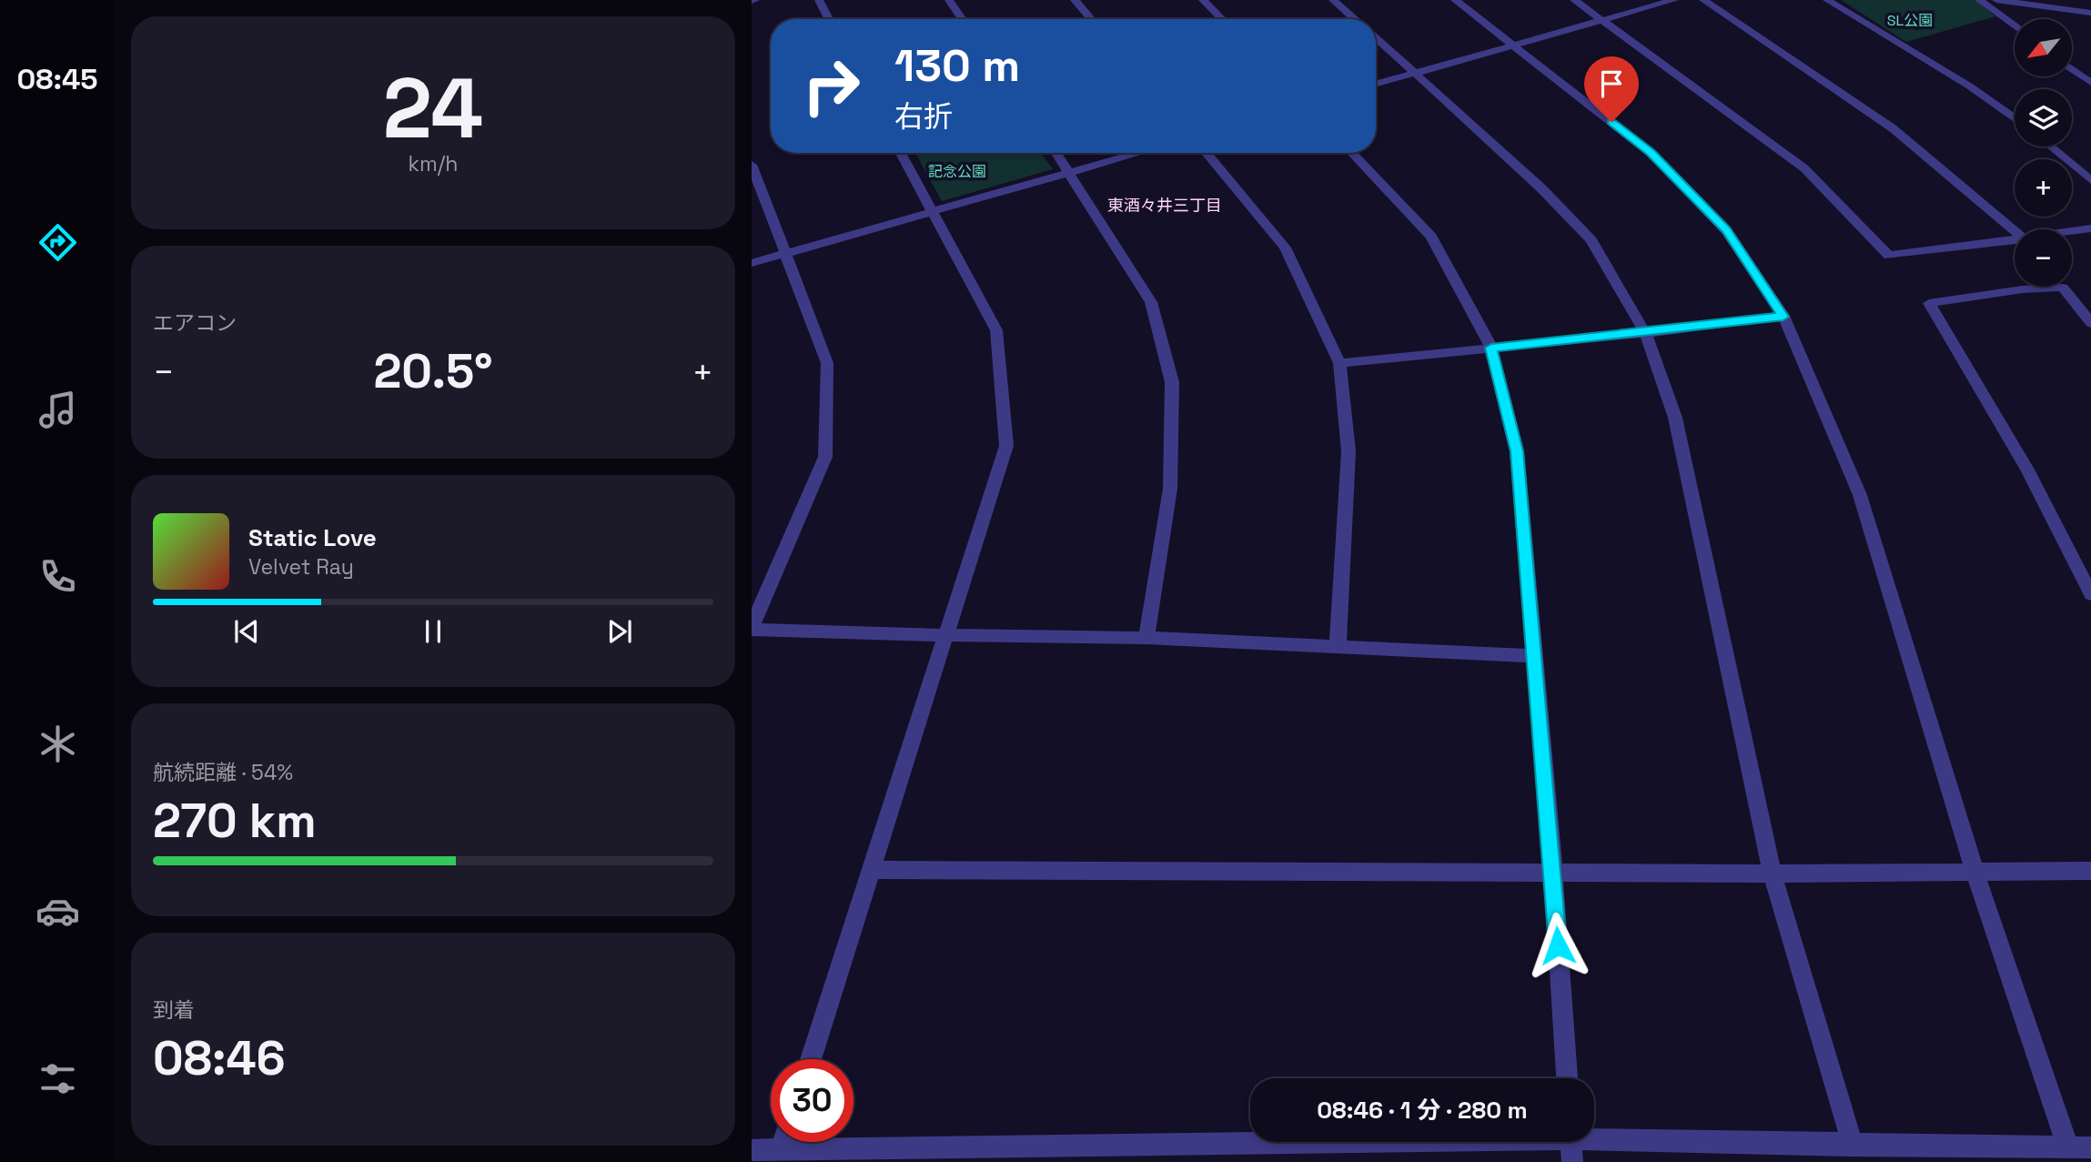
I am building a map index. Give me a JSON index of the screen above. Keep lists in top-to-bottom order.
{
  "districts": ["東酒々井三丁目"],
  "parks": ["SL公園", "記念公園"],
  "north": "bottom left",
  "page": {
    "tabs": "08:45",
    "tile": [
      ["24", "km/h"],
      "エアコン",
      ["航続距離 · 54%", "270 km"],
      ["到着", "08:46"]
    ],
    "map_buttons": ["+", "−"],
    "turn": ["130 m", "右折"],
    "heat": ["−", "20.5°", "+"],
    "song": ["Static Love", "Velvet Ray"],
    "limit": "30",
    "trip": "08:46 · 1 分 · 280 m"
  }
}
